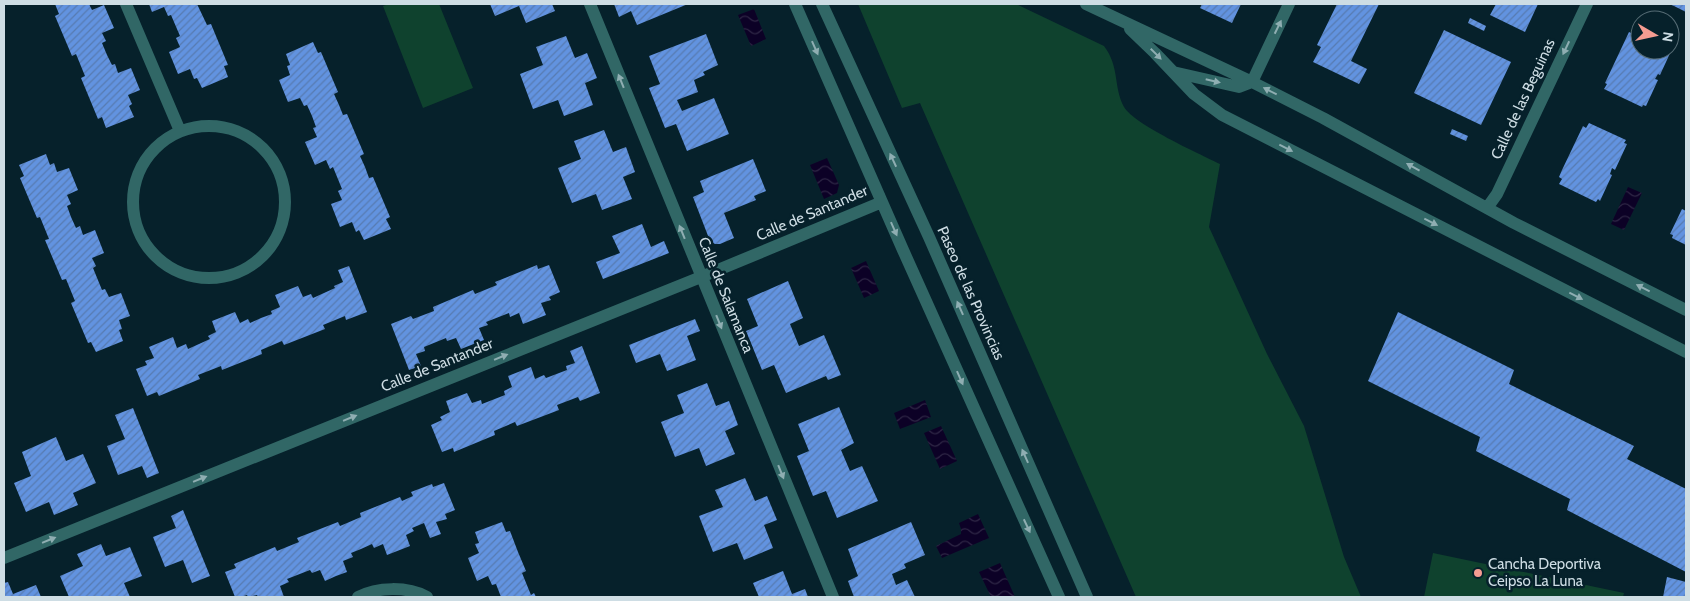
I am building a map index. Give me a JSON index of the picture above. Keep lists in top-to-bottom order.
{
  "streets": {
    "street": [
      "Calle de las Beguinas",
      "Calle de Santander",
      "Paseo de las Provincias",
      "Calle de Salamanca"
    ]
  },
  "crossings": [
    ["Calle de Santander", "Calle de Salamanca"]
  ],
  "one_way": ["Calle de las Beguinas", "Calle de Santander"],
  "places": ["Cancha Deportiva Ceipso La Luna"],
  "north": "right"
}
